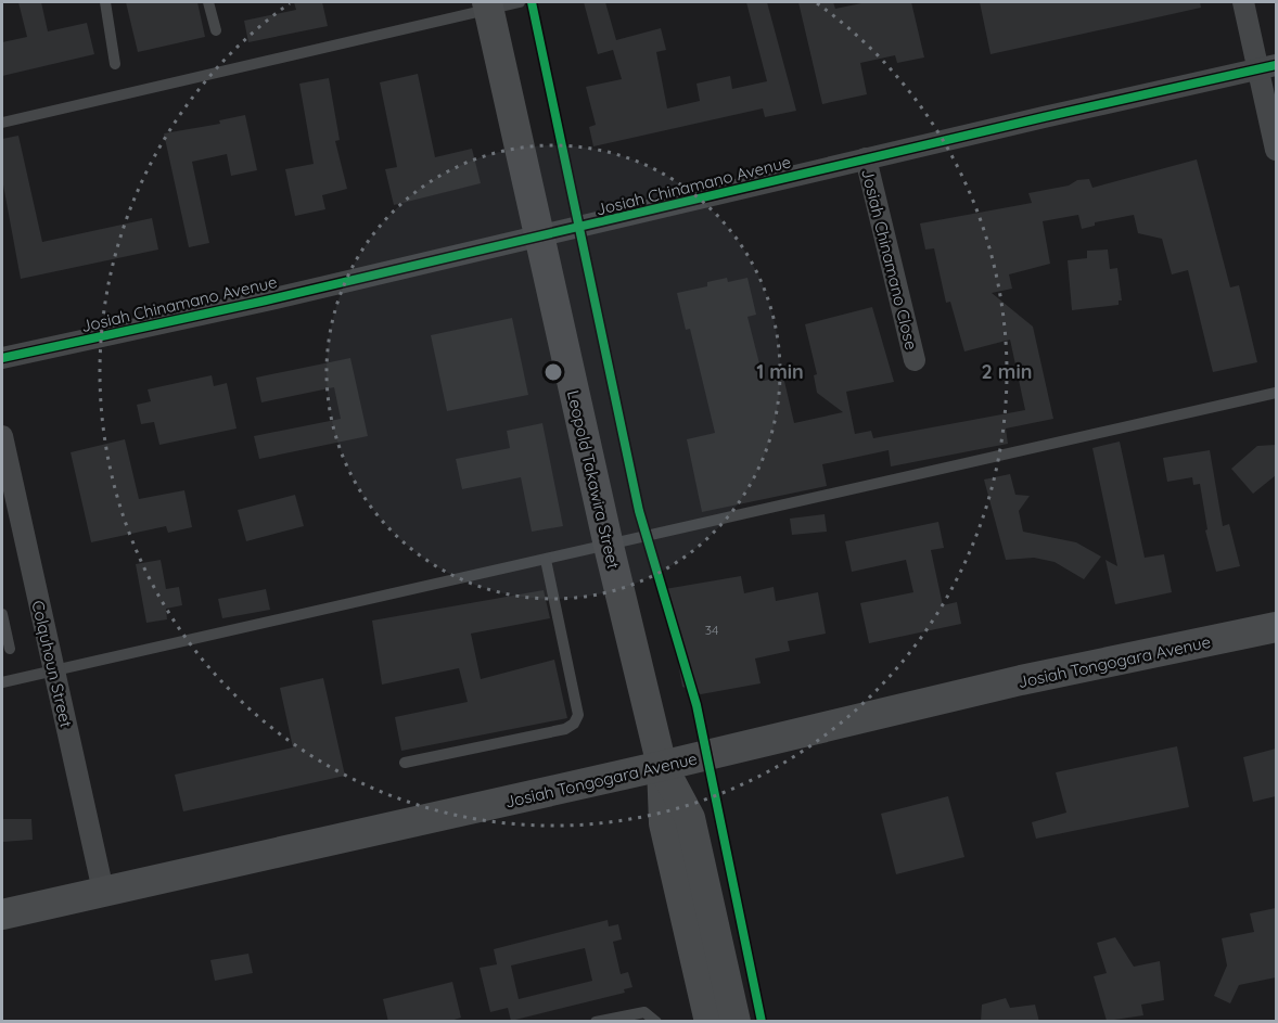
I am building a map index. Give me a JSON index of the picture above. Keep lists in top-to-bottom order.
{
  "streets": {
    "main road": ["Leopold Takawira Street", "Josiah Tongogara Avenue"],
    "street": ["Josiah Chinamano Avenue", "Josiah Chinamano Close", "Colquhoun Street"]
  },
  "crossings": [
    ["Josiah Chinamano Avenue", "Josiah Chinamano Close"],
    ["Josiah Chinamano Avenue", "Leopold Takawira Street"],
    ["Leopold Takawira Street", "Josiah Tongogara Avenue"],
    ["Josiah Tongogara Avenue", "Colquhoun Street"]
  ],
  "house_numbers": ["34"],
  "rings": ["1 min", "2 min"]
}
